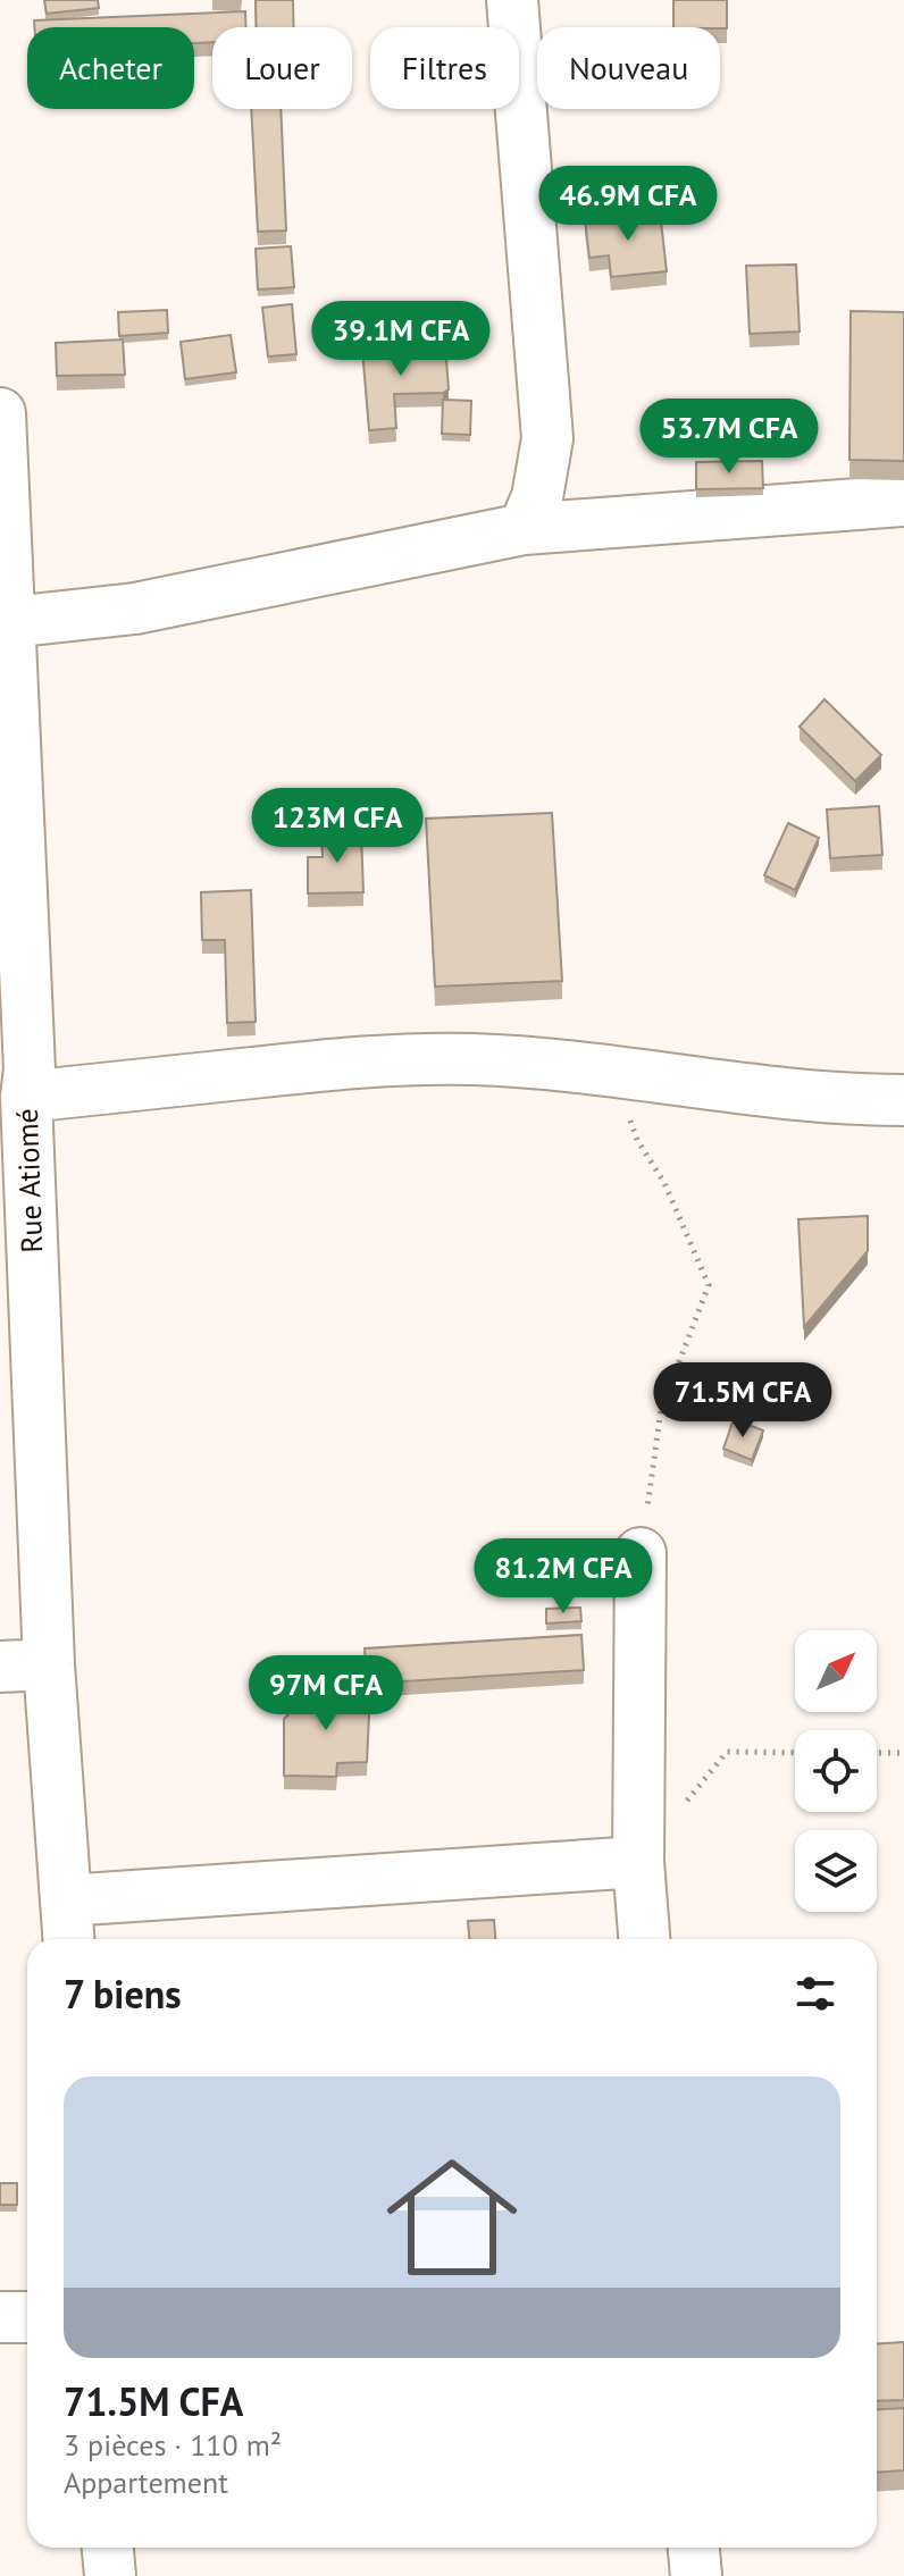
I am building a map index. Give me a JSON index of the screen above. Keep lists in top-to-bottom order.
{
  "streets": {
    "street": ["Rue Atiomé"]
  },
  "north": "top right",
  "page": {
    "chip": [
      "Acheter",
      "Louer",
      "Filtres",
      "Nouveau"
    ],
    "price": [
      "46.9M CFA",
      "39.1M CFA",
      "53.7M CFA",
      "123M CFA",
      "71.5M CFA",
      "81.2M CFA",
      "97M CFA"
    ],
    "heading": "7 biens",
    "list": [
      {
        "name": "71.5M CFA",
        "note": "3 pièces · 110 m² · Appartement"
      }
    ]
  }
}
